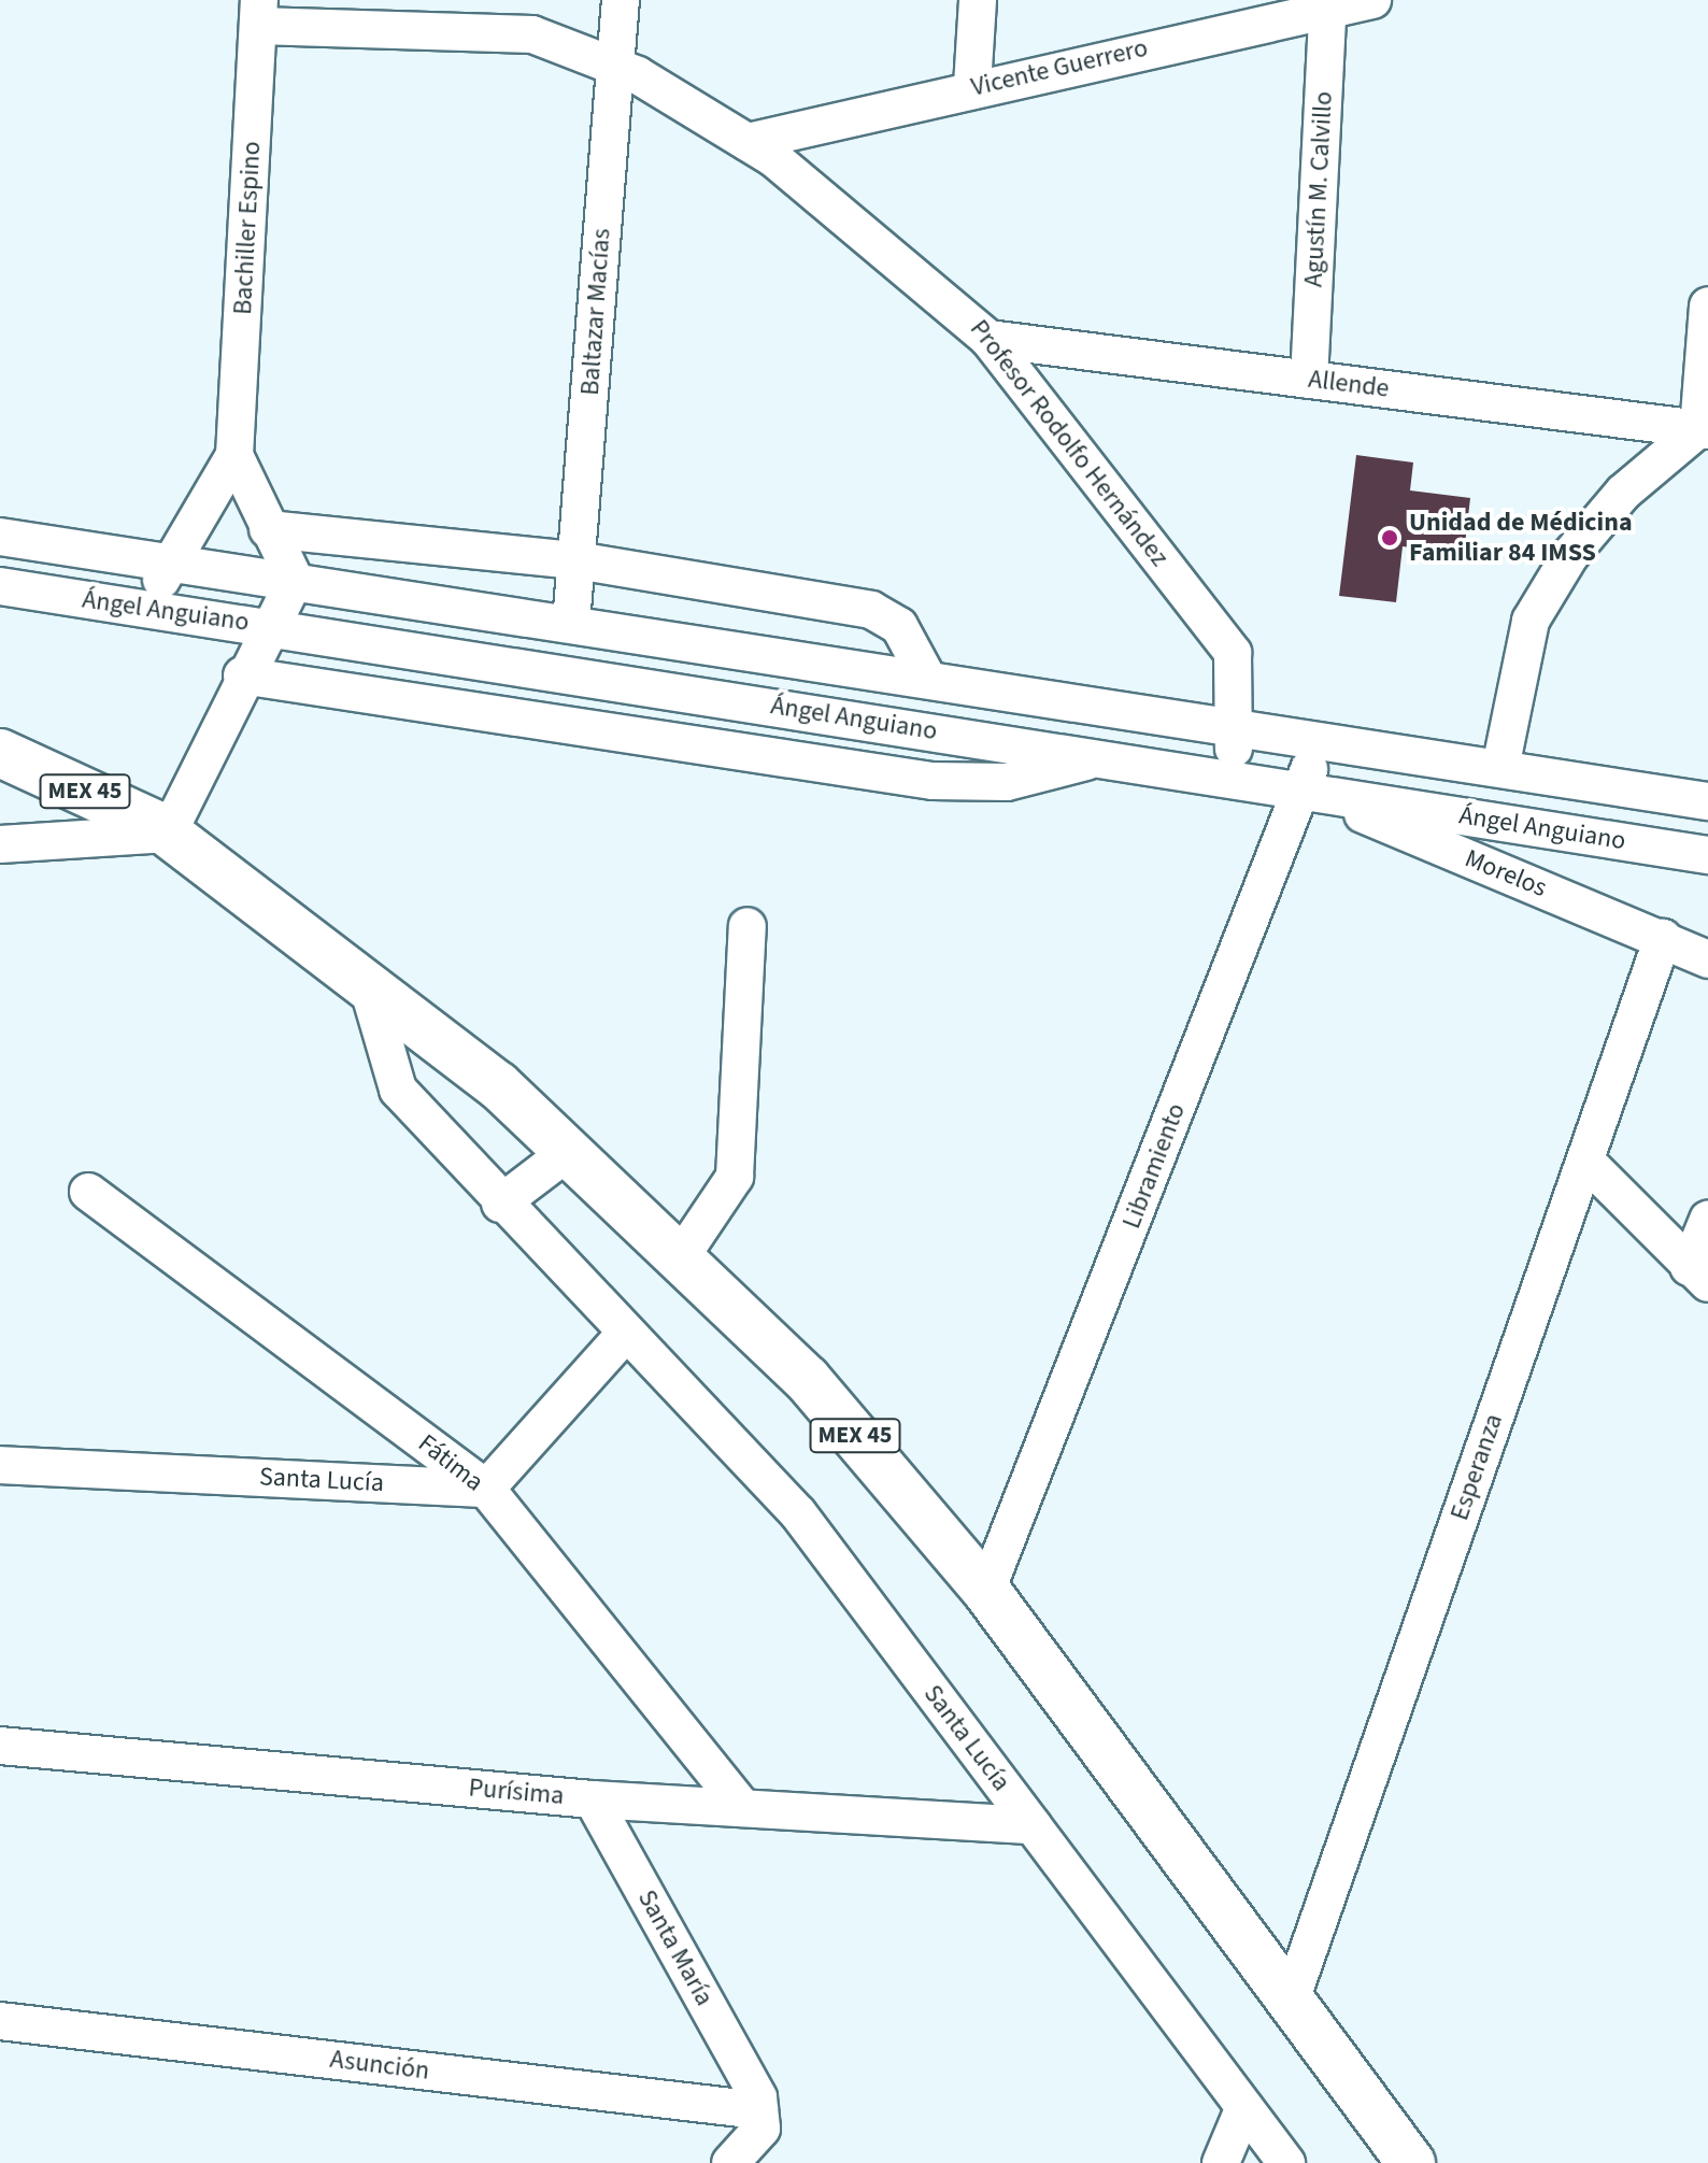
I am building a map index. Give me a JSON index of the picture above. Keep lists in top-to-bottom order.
{
  "streets": {
    "main road": ["MEX 45"],
    "street": [
      "Vicente Guerrero",
      "Agustín M. Calvillo",
      "Bachiller Espino",
      "Baltazar Macías",
      "Allende",
      "Profesor Rodolfo Hernández",
      "Ángel Anguiano",
      "Morelos",
      "Libramiento",
      "Fátima",
      "Esperanza",
      "Santa Lucía",
      "Purísima",
      "Santa María",
      "Asunción"
    ]
  },
  "crossings": [
    ["Vicente Guerrero", "Agustín M. Calvillo"],
    ["Vicente Guerrero", "Profesor Rodolfo Hernández"],
    ["Agustín M. Calvillo", "Allende"],
    ["Bachiller Espino", "Profesor Rodolfo Hernández"],
    ["Baltazar Macías", "Profesor Rodolfo Hernández"],
    ["Baltazar Macías", "Ángel Anguiano"],
    ["Allende", "Profesor Rodolfo Hernández"],
    ["Profesor Rodolfo Hernández", "Ángel Anguiano"],
    ["Ángel Anguiano", "Morelos"],
    ["Ángel Anguiano", "Libramiento"],
    ["MEX 45", "Libramiento"],
    ["MEX 45", "Esperanza"],
    ["MEX 45", "Santa Lucía"],
    ["Morelos", "Libramiento"],
    ["Morelos", "Esperanza"],
    ["Fátima", "Santa Lucía"],
    ["Fátima", "Purísima"],
    ["Santa Lucía", "Purísima"],
    ["Purísima", "Santa María"],
    ["Santa María", "Asunción"]
  ],
  "places": ["Unidad de Médicina Familiar 84 IMSS"]
}
